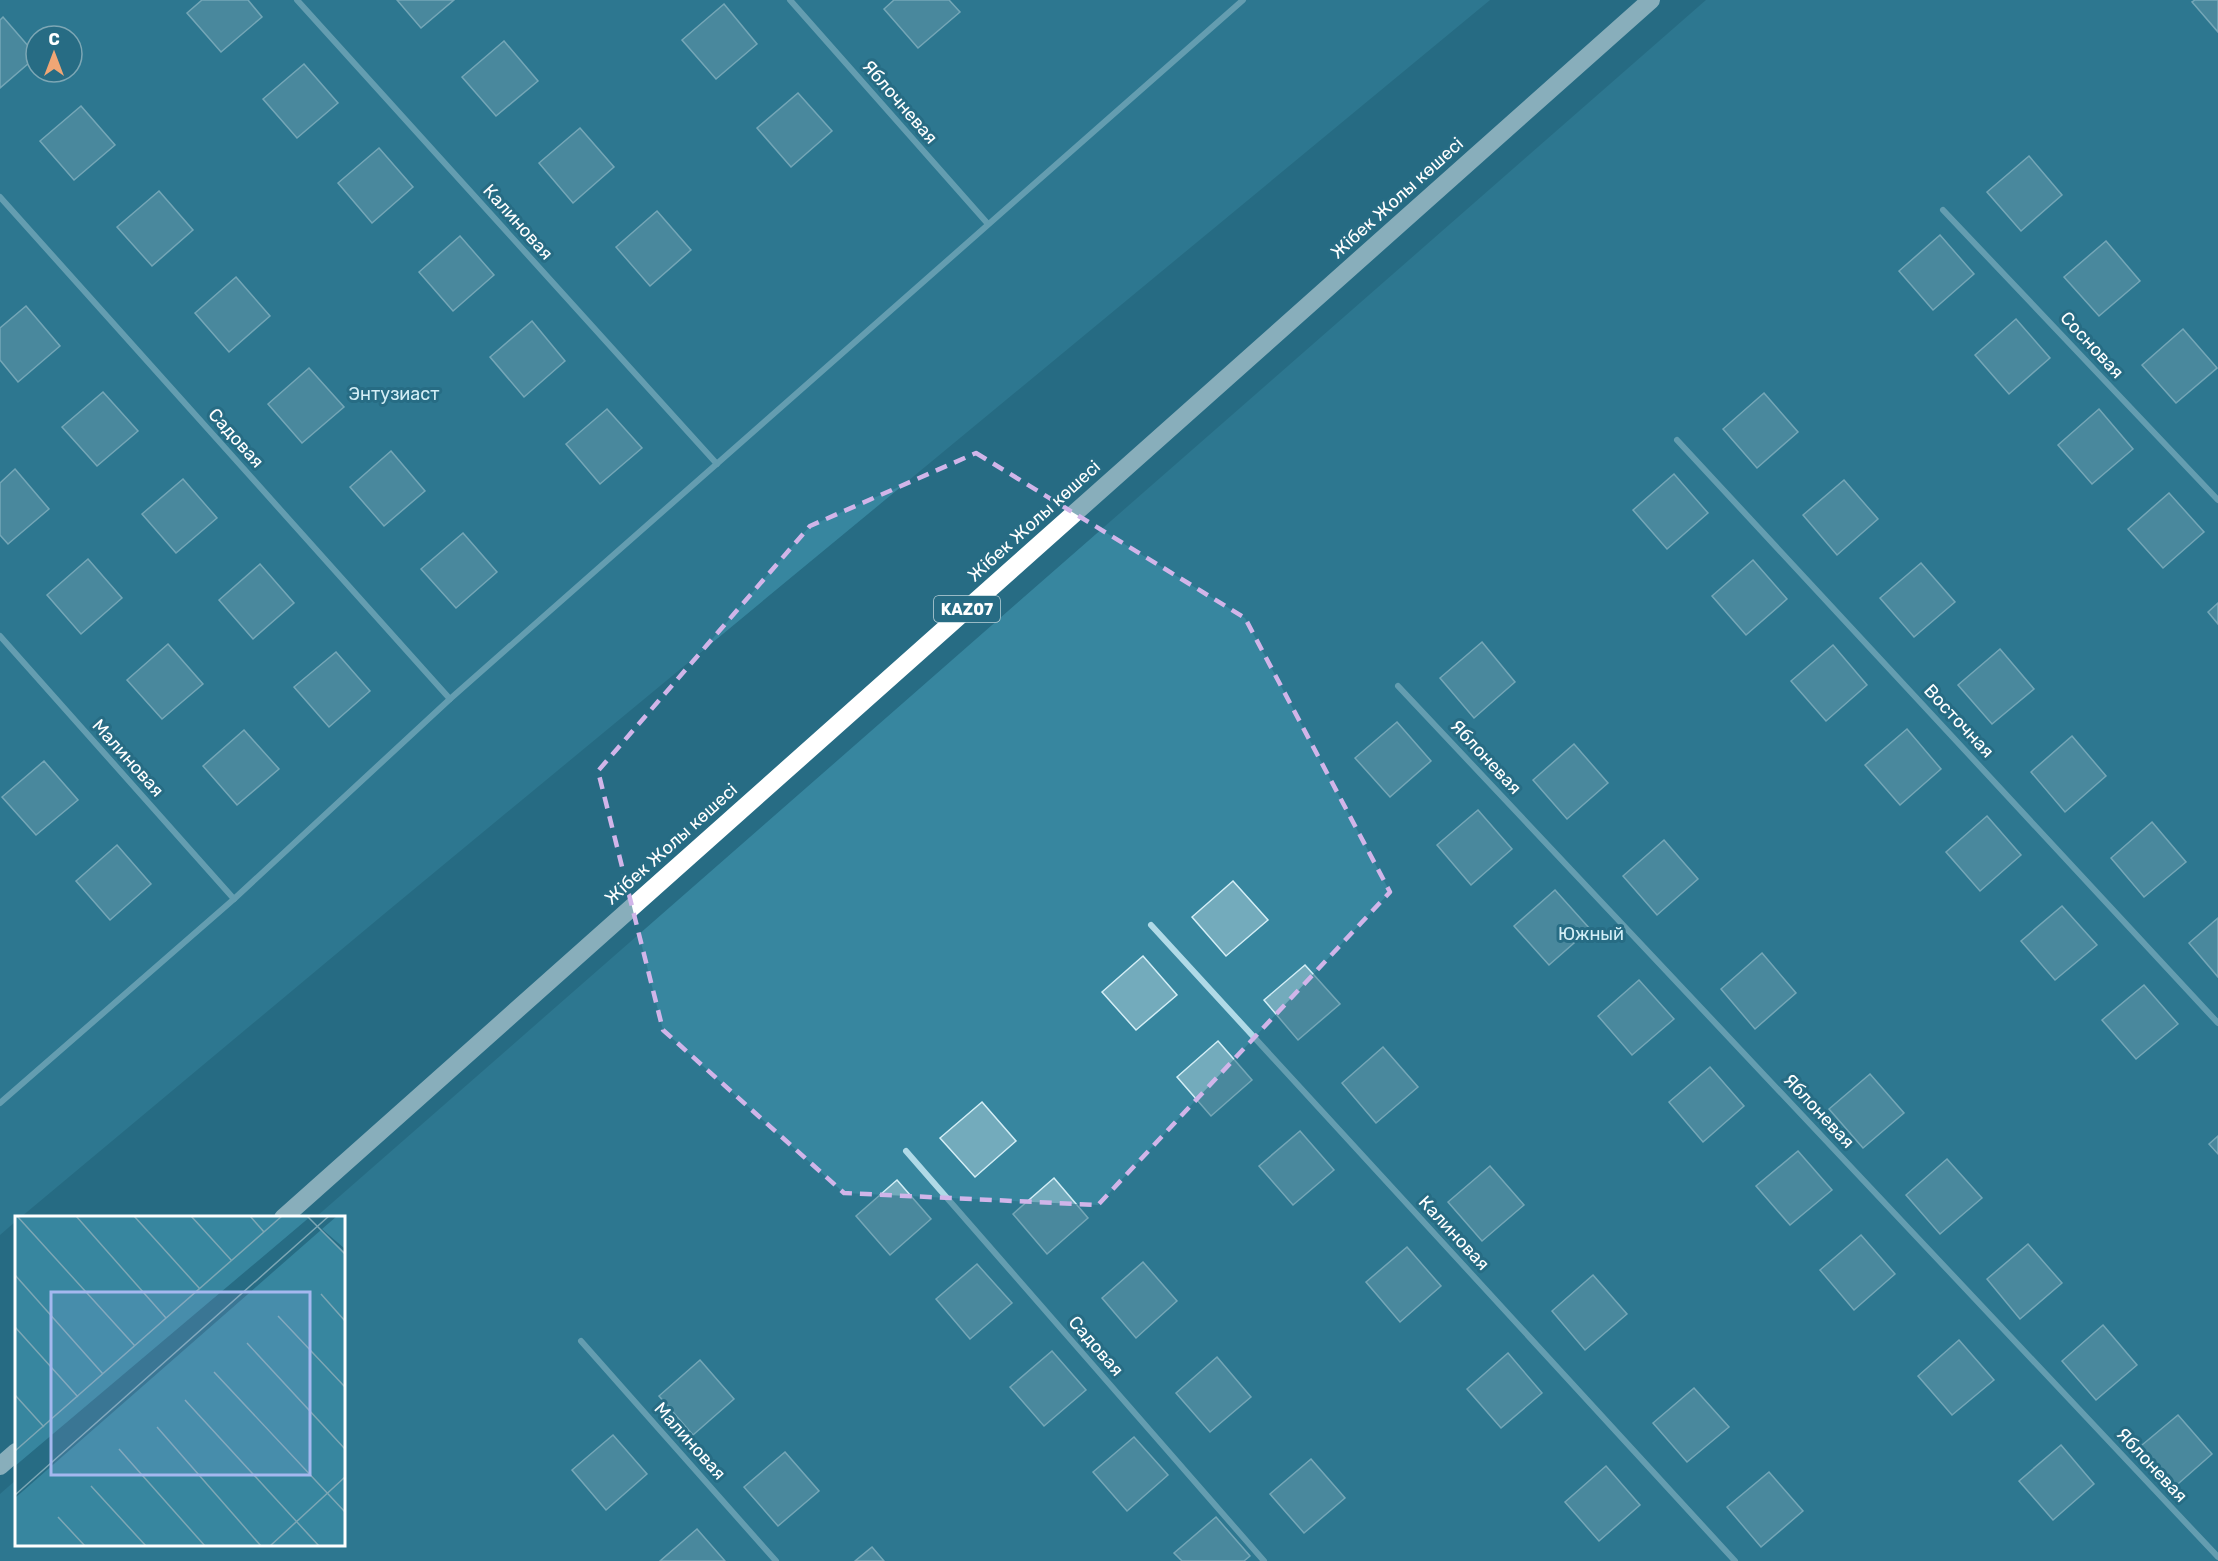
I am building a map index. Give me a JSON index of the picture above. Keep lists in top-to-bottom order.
{
  "streets": {
    "highway": ["Жібек Жолы көшесі", "KAZ07"],
    "street": [
      "Яблочневая",
      "Калиновая",
      "Сосновая",
      "Садовая",
      "Восточная",
      "Яблоневая",
      "Малиновая"
    ]
  },
  "parks": ["Энтузиаст", "Южный"],
  "north": "top"
}
